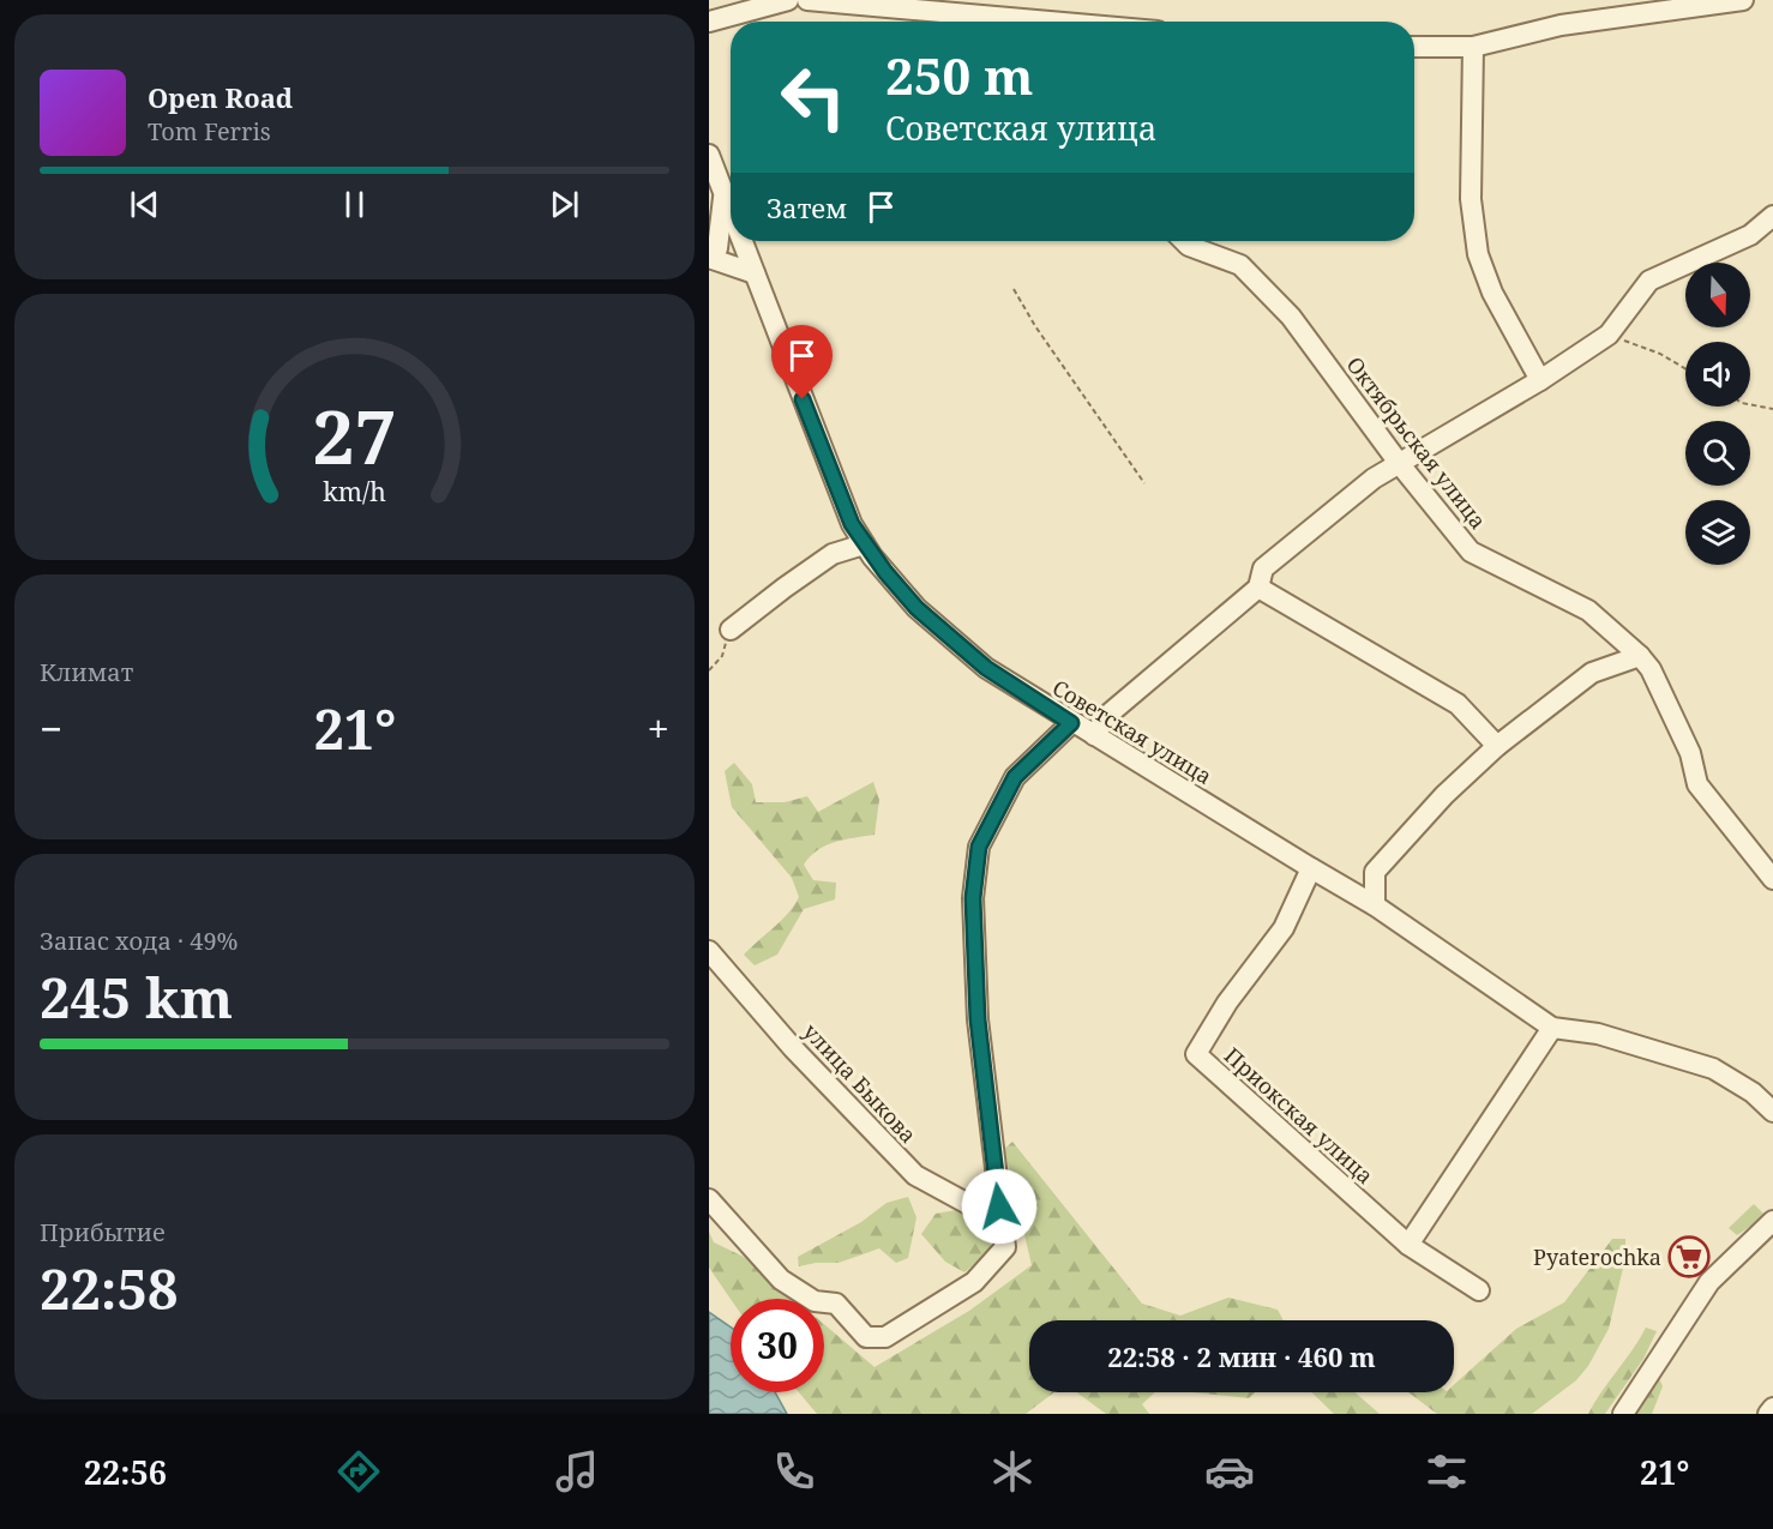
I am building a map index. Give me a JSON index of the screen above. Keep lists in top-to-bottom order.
{
  "streets": {
    "street": [
      "Октябрьская улица",
      "Советская улица",
      "улица Быкова",
      "Приокская улица"
    ]
  },
  "crossings": [
    ["Советская улица", "Приокская улица"]
  ],
  "places": {
    "supermarket": ["Pyaterochka"]
  },
  "north": "bottom",
  "page": {
    "turn": ["250 m", "Советская улица"],
    "song": ["Open Road", "Tom Ferris"],
    "then": "Затем",
    "tile": [
      "Климат",
      ["Запас хода · 49%", "245 km"],
      ["Прибытие", "22:58"]
    ],
    "heat": ["−", "21°", "+"],
    "limit": "30",
    "trip": "22:58 · 2 мин · 460 m",
    "tabs": ["22:56", "21°"],
    "gauge": ["27", "km/h"]
  }
}
